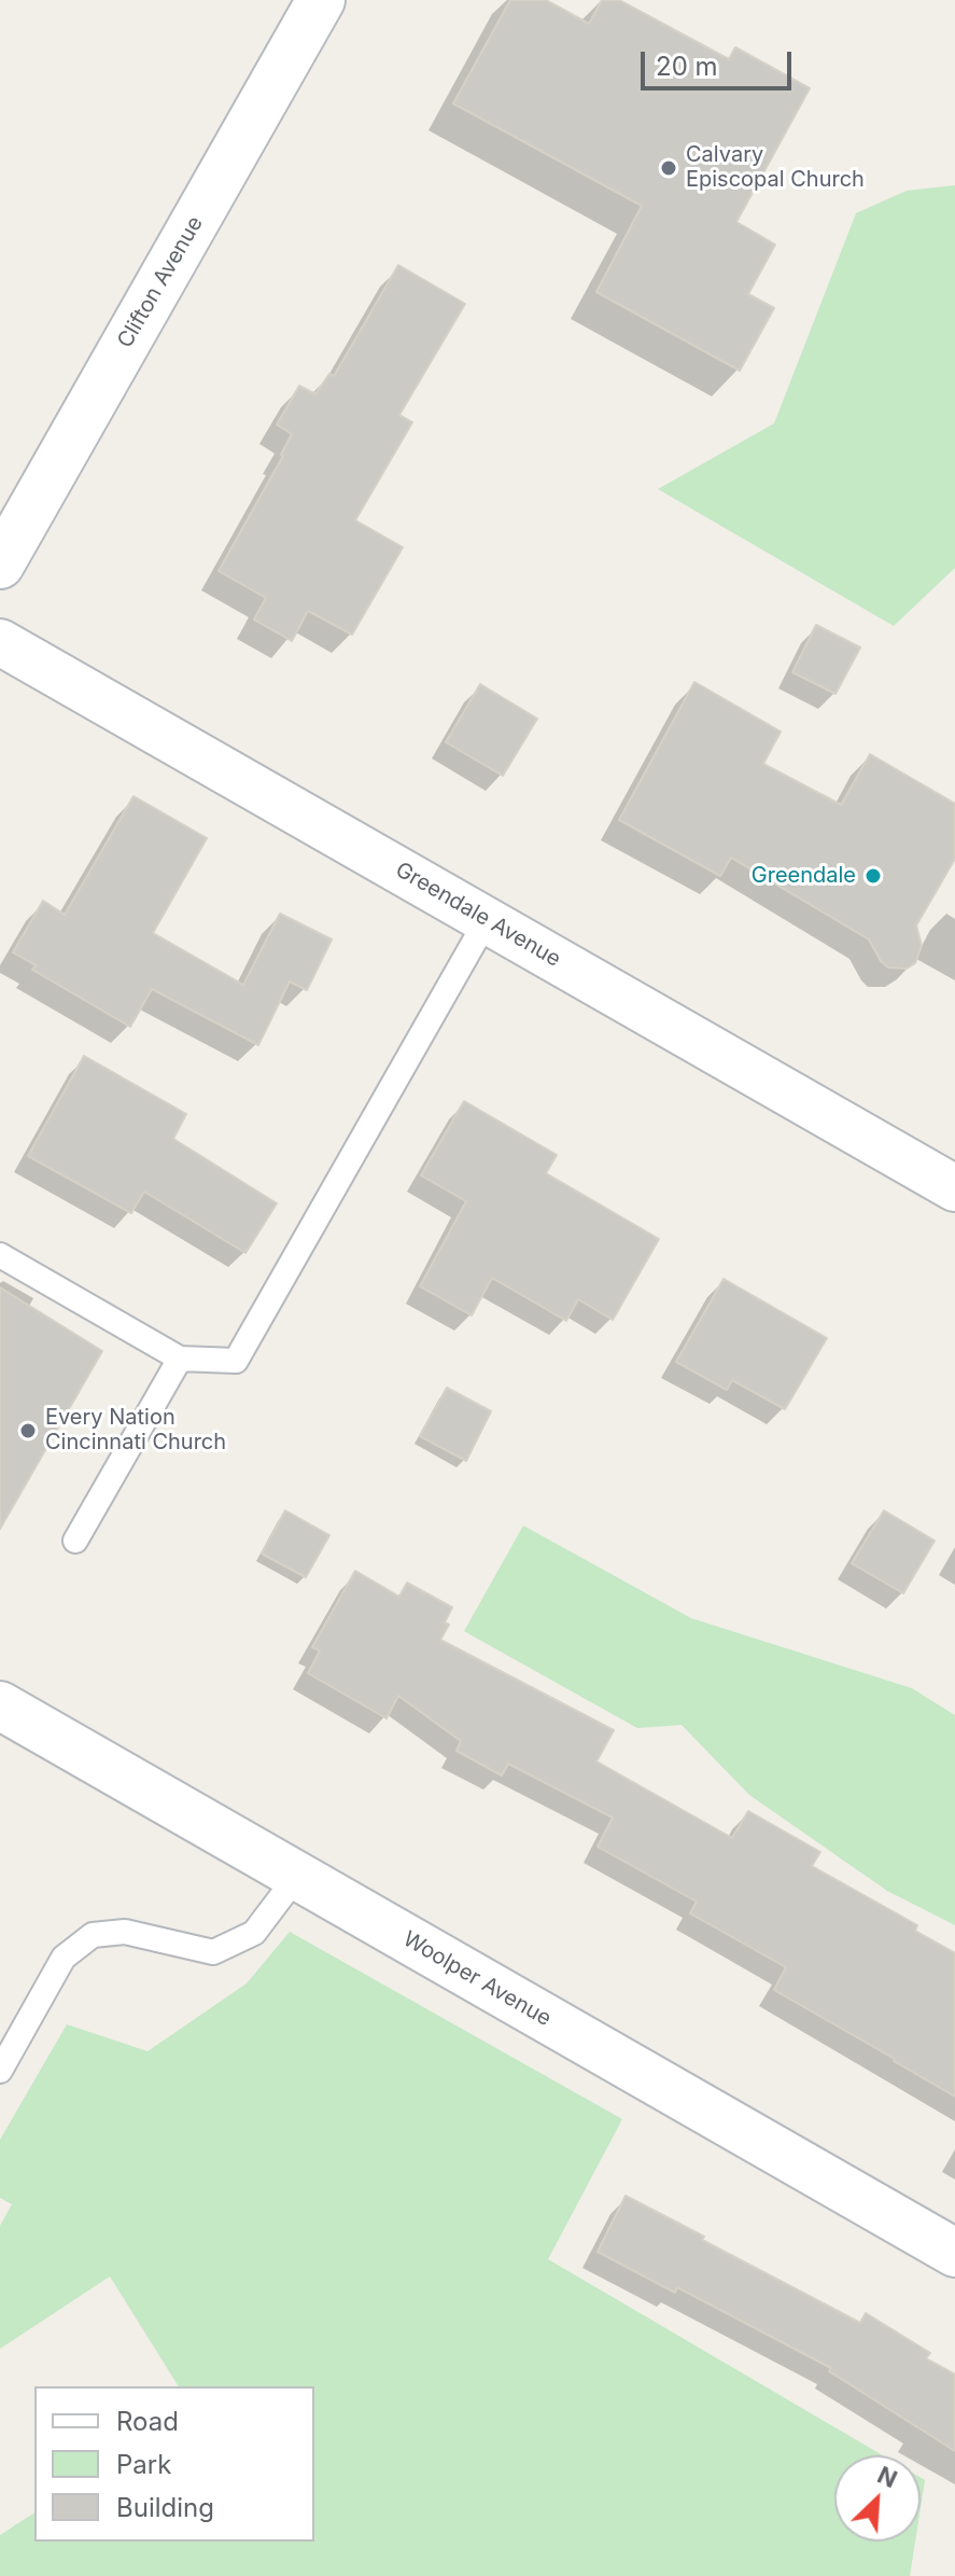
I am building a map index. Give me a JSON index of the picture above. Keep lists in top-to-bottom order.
{
  "streets": {
    "street": ["Clifton Avenue", "Greendale Avenue", "Woolper Avenue"]
  },
  "places": ["Calvary Episcopal Church", "Greendale", "Every Nation Cincinnati Church"],
  "legend": ["Road", "Park", "Building"],
  "scale_bar": "20 m",
  "north": "top right"
}
